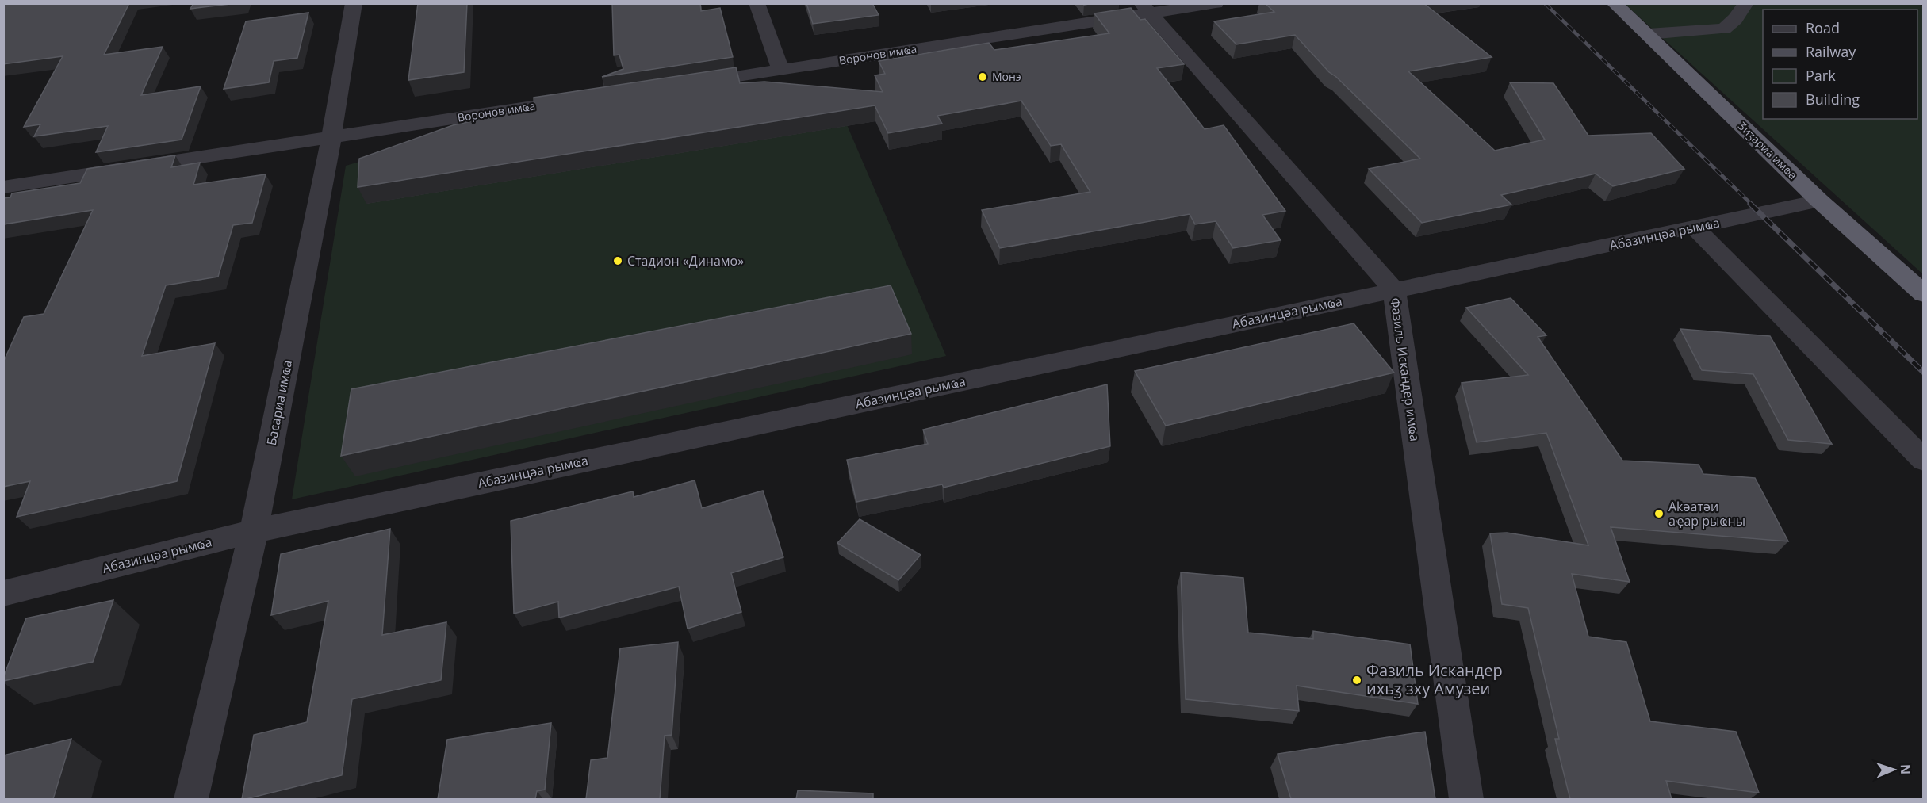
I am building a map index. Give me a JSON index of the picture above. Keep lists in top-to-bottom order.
{
  "streets": {
    "highway": ["Ӡиӡариа имҩа"],
    "street": [
      "Воронов имҩа",
      "Абазинцәа рымҩа",
      "Фазиль Искандер имҩа",
      "Басариа имҩа"
    ]
  },
  "crossings": [
    ["Воронов имҩа", "Фазиль Искандер имҩа"],
    ["Воронов имҩа", "Басариа имҩа"],
    ["Ӡиӡариа имҩа", "Абазинцәа рымҩа"],
    ["Абазинцәа рымҩа", "Фазиль Искандер имҩа"],
    ["Абазинцәа рымҩа", "Басариа имҩа"]
  ],
  "places": [
    "Монэ",
    "Cтадион «Динамо»",
    "Аҟәатәи аҿар рыҩны",
    "Фазиль Искандер ихьӡ зху Амузеи"
  ],
  "legend": [
    "Road",
    "Railway",
    "Park",
    "Building"
  ],
  "north": "right"
}
